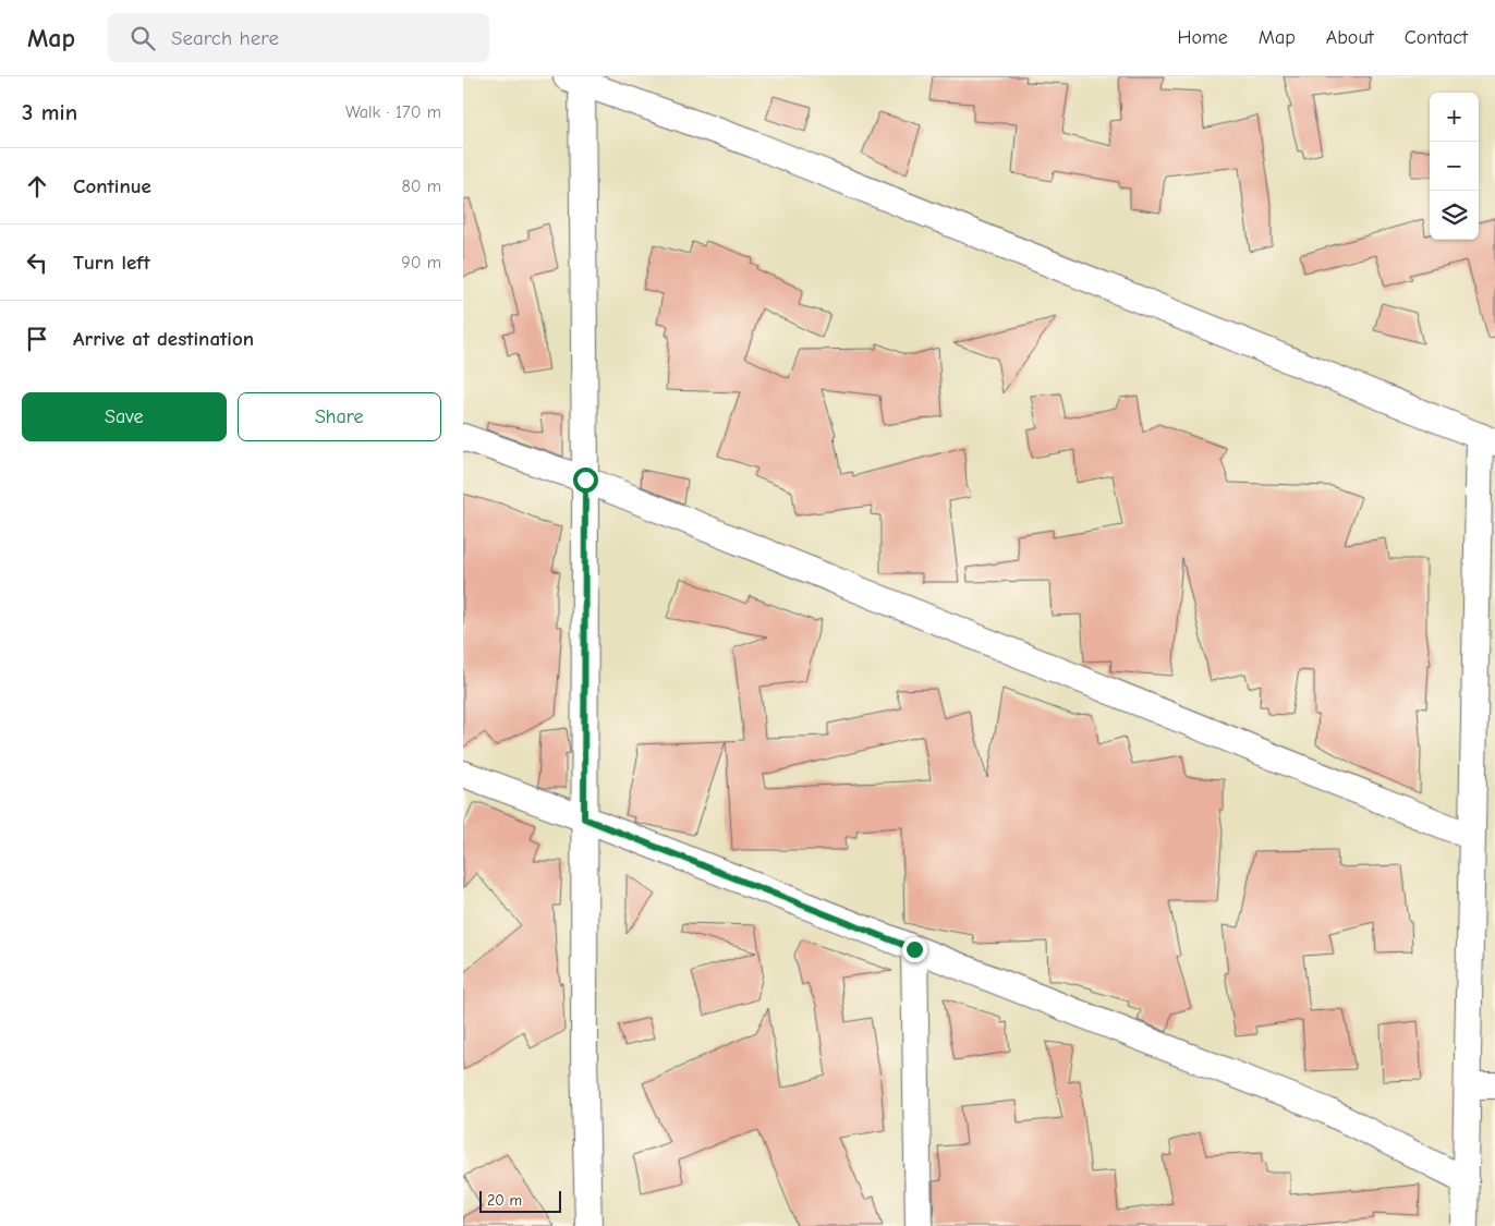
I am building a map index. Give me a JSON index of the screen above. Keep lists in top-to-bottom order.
{
  "scale_bar": "20 m",
  "page": {
    "header": "Map",
    "search": "Search here",
    "nav": [
      "Home",
      "Map",
      "About",
      "Contact"
    ],
    "heading": ["3 min", "Walk · 170 m"],
    "map_buttons": ["+", "−"],
    "list": [
      ["Continue", "80 m"],
      ["Turn left", "90 m"],
      "Arrive at destination"
    ],
    "buttons": ["Save", "Share"],
    "scale": "20 m"
  }
}
